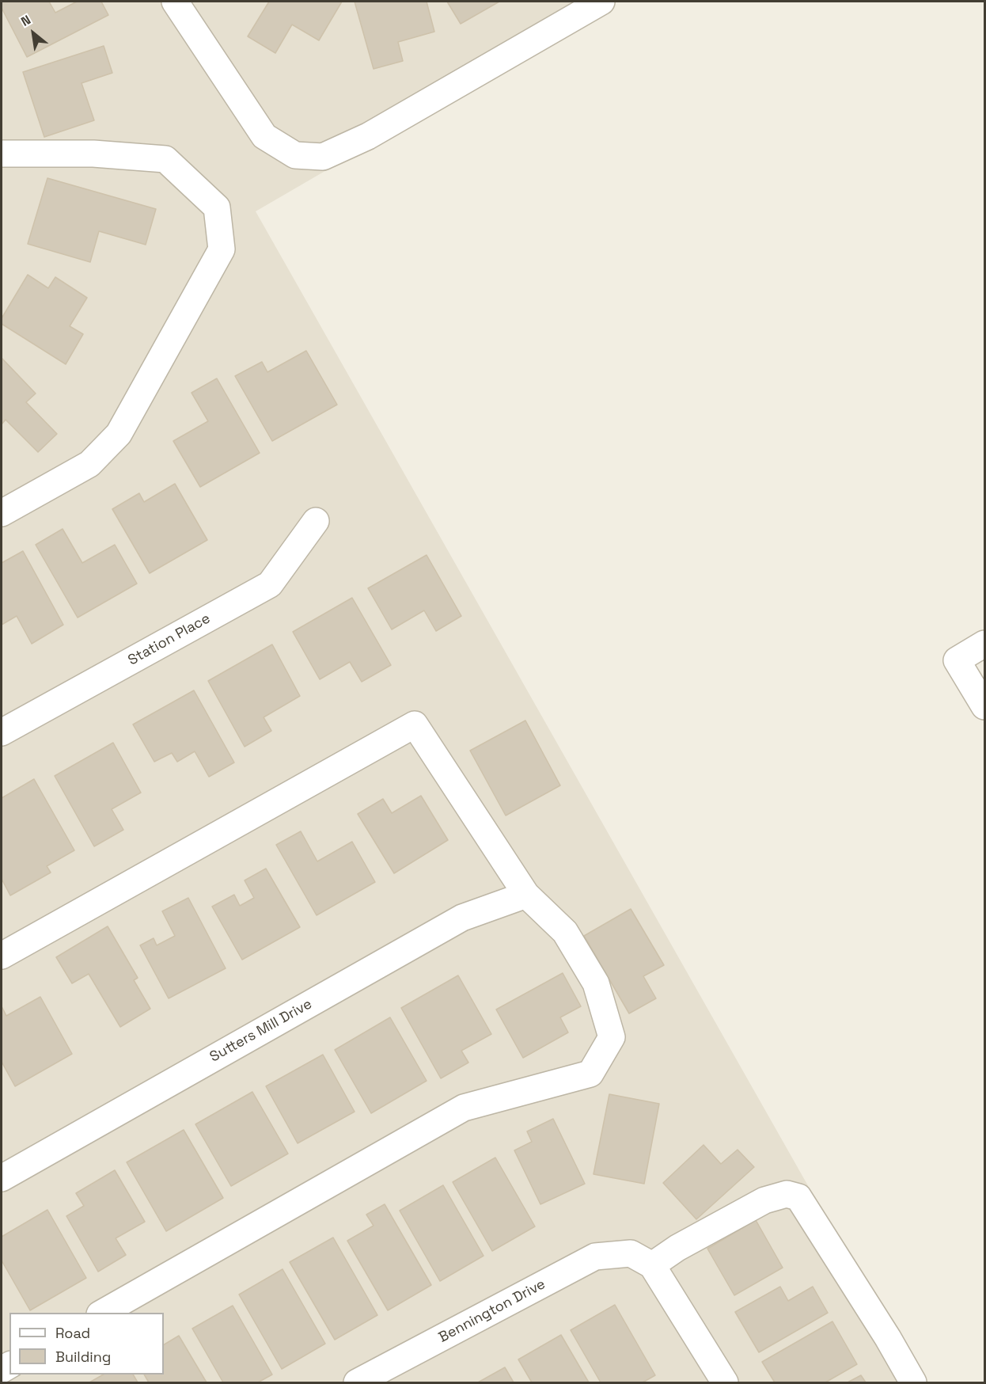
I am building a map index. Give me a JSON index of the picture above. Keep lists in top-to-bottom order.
{
  "streets": {
    "street": ["Station Place", "Sutters Mill Drive", "Bennington Drive"]
  },
  "legend": ["Road", "Building"],
  "north": "top left"
}
